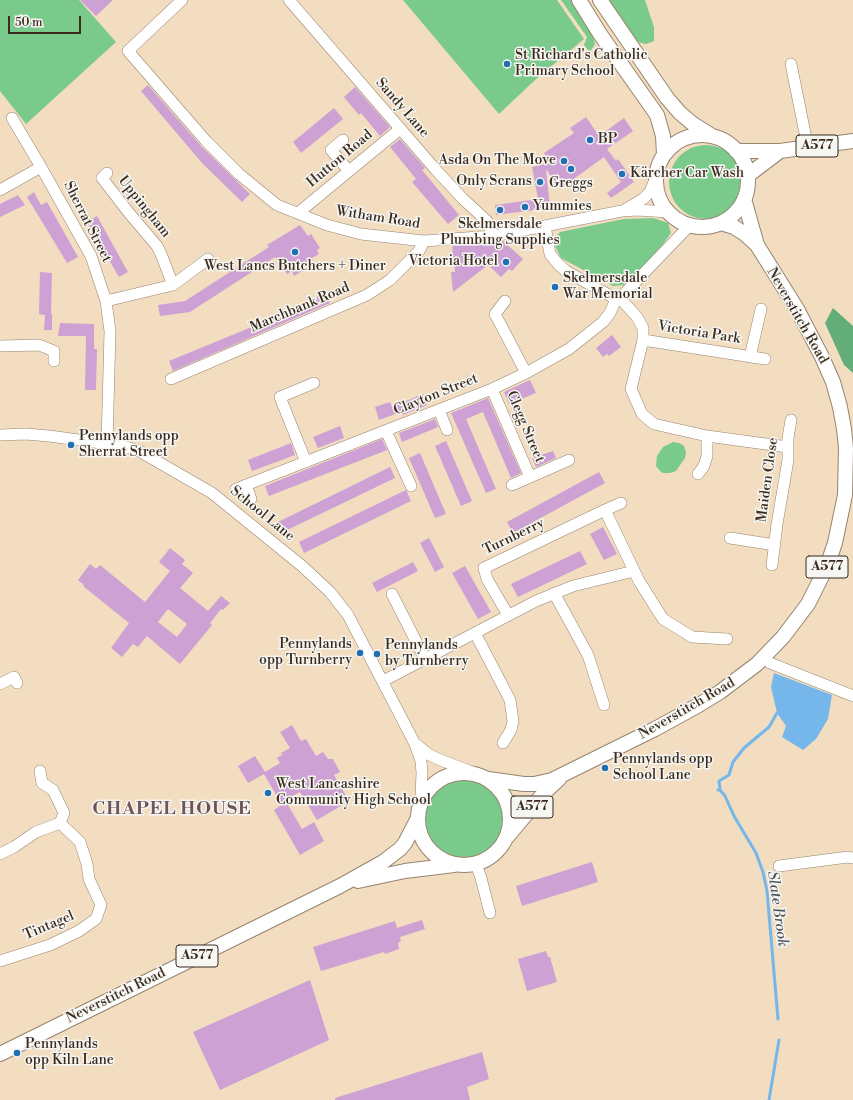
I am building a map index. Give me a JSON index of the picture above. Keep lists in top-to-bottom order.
{
  "streets": {
    "main road": ["A577", "Neverstitch Road"],
    "street": [
      "Sandy Lane",
      "Hutton Road",
      "Uppingham",
      "Witham Road",
      "Sherrat Street",
      "Marchbank Road",
      "Victoria Park",
      "Clayton Street",
      "Clegg Street",
      "Maiden Close",
      "School Lane",
      "Turnberry",
      "Tintagel"
    ]
  },
  "crossings": [
    ["Sandy Lane", "Hutton Road"],
    ["Sandy Lane", "Witham Road"],
    ["A577", "Witham Road"],
    ["A577", "Neverstitch Road"],
    ["A577", "Clayton Street"],
    ["A577", "School Lane"],
    ["Hutton Road", "Witham Road"],
    ["Witham Road", "Marchbank Road"],
    ["Witham Road", "Neverstitch Road"],
    ["Witham Road", "Clayton Street"],
    ["Sherrat Street", "School Lane"],
    ["Neverstitch Road", "Clayton Street"],
    ["Neverstitch Road", "School Lane"],
    ["Clayton Street", "Clegg Street"]
  ],
  "districts": ["CHAPEL HOUSE"],
  "water": ["Slate Brook"],
  "places": [
    "St Richard's Catholic Primary School",
    "BP",
    "Asda On The Move",
    "Greggs",
    "Kärcher Car Wash",
    "Only Scrans",
    "Yummies",
    "Skelmersdale Plumbing Supplies",
    "West Lancs Butchers + Diner",
    "Victoria Hotel",
    "Skelmersdale War Memorial",
    "Pennylands opp Sherrat Street",
    "Pennylands opp Turnberry",
    "Pennylands by Turnberry",
    "Pennylands opp School Lane",
    "West Lancashire Community High School",
    "Pennylands opp Kiln Lane"
  ],
  "scale_bar": "50 m"
}
